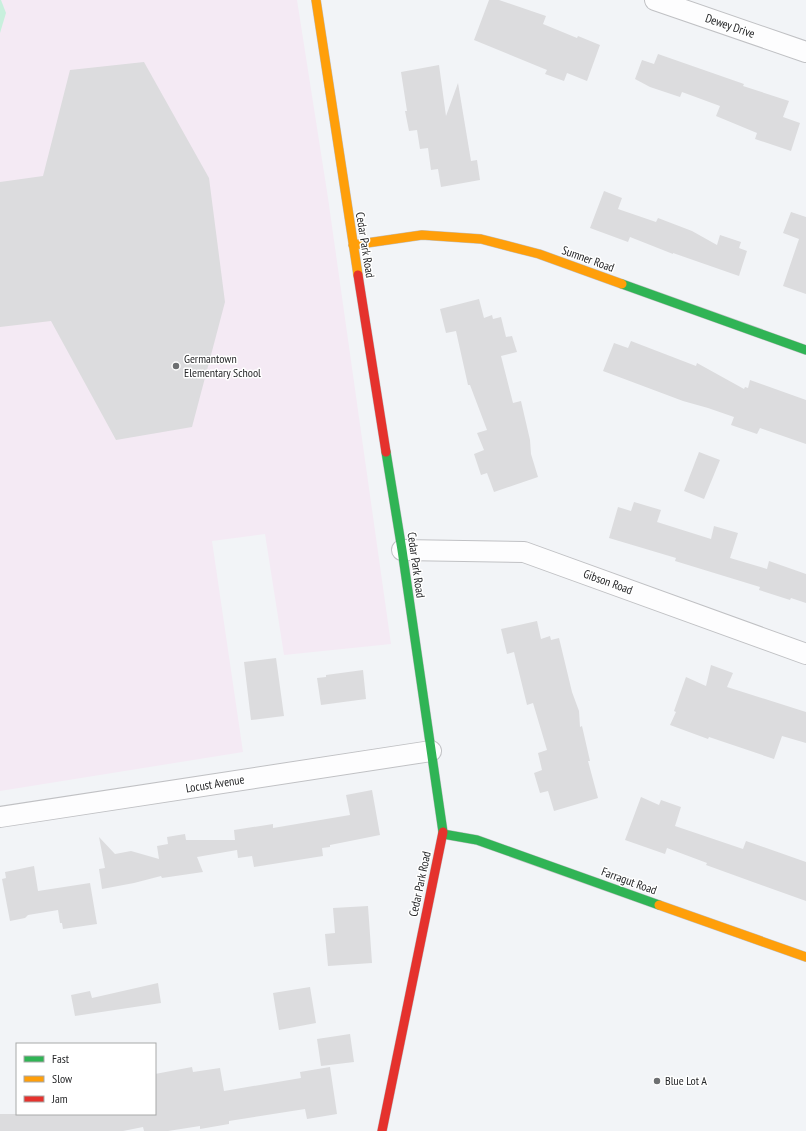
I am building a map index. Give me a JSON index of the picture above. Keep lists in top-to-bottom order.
{
  "streets": {
    "street": [
      "Dewey Drive",
      "Cedar Park Road",
      "Sumner Road",
      "Gibson Road",
      "Locust Avenue",
      "Farragut Road"
    ]
  },
  "crossings": [
    ["Cedar Park Road", "Sumner Road"],
    ["Cedar Park Road", "Gibson Road"],
    ["Cedar Park Road", "Locust Avenue"],
    ["Cedar Park Road", "Farragut Road"]
  ],
  "places": ["Germantown Elementary School", "Blue Lot A"],
  "legend": ["Fast", "Slow", "Jam"]
}
